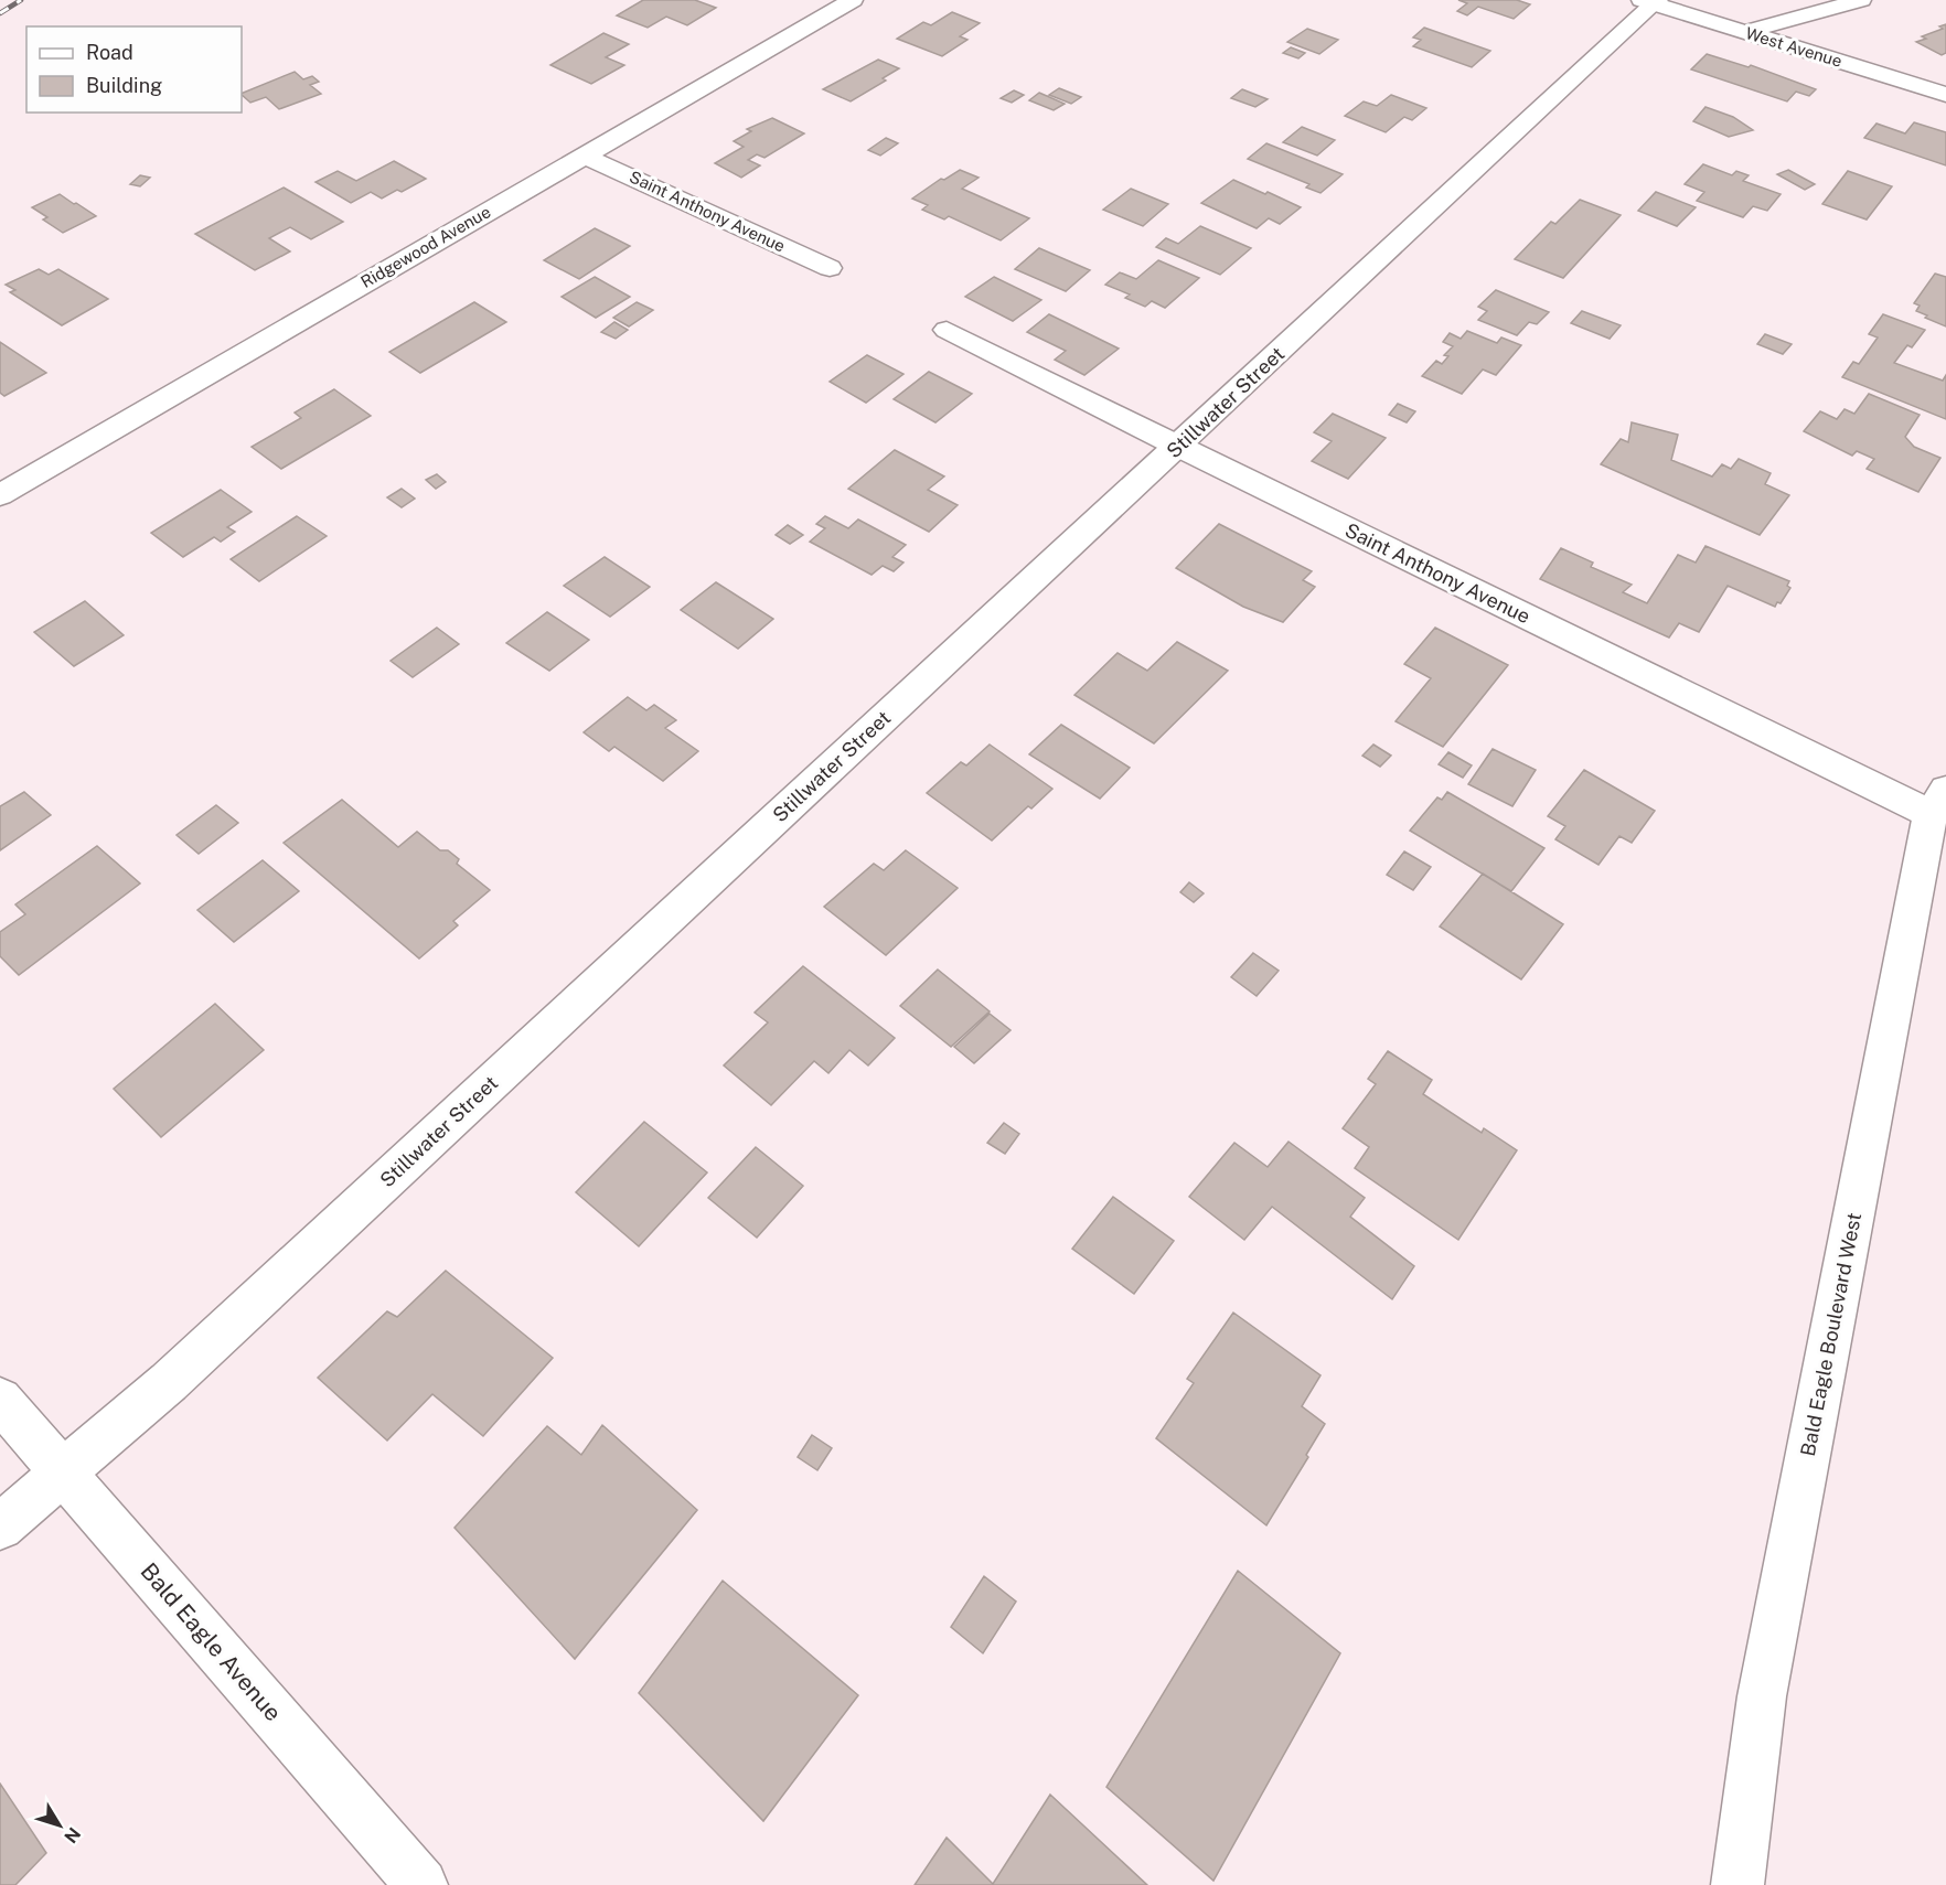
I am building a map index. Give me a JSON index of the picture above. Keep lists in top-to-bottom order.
{
  "streets": {
    "street": [
      "West Avenue",
      "Saint Anthony Avenue",
      "Ridgewood Avenue",
      "Stillwater Street",
      "Bald Eagle Boulevard West",
      "Bald Eagle Avenue"
    ]
  },
  "crossings": [
    ["West Avenue", "Stillwater Street"],
    ["Saint Anthony Avenue", "Ridgewood Avenue"],
    ["Saint Anthony Avenue", "Stillwater Street"],
    ["Saint Anthony Avenue", "Bald Eagle Boulevard West"],
    ["Stillwater Street", "Bald Eagle Avenue"]
  ],
  "legend": ["Road", "Building"],
  "north": "bottom right"
}
